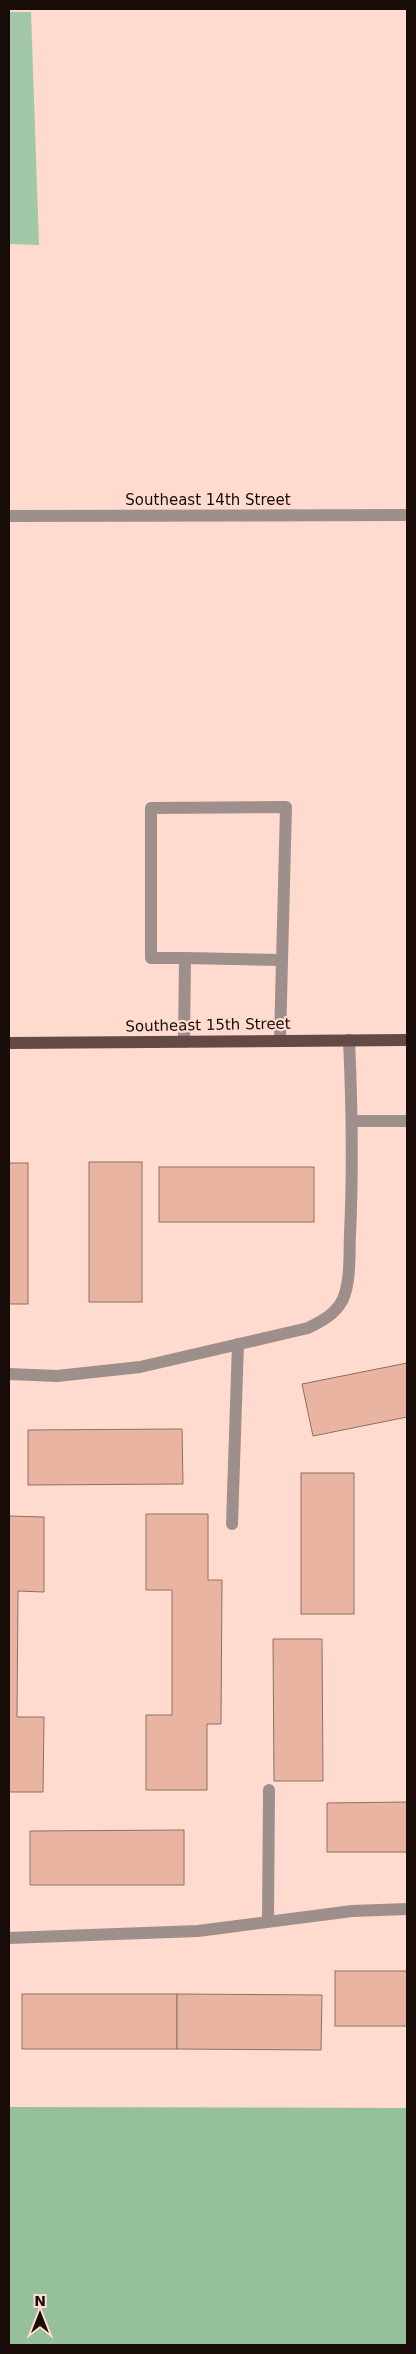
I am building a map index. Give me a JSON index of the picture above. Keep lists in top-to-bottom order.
{
  "streets": {
    "main road": ["Southeast 15th Street"],
    "street": ["Southeast 14th Street"]
  },
  "north": "top"
}
